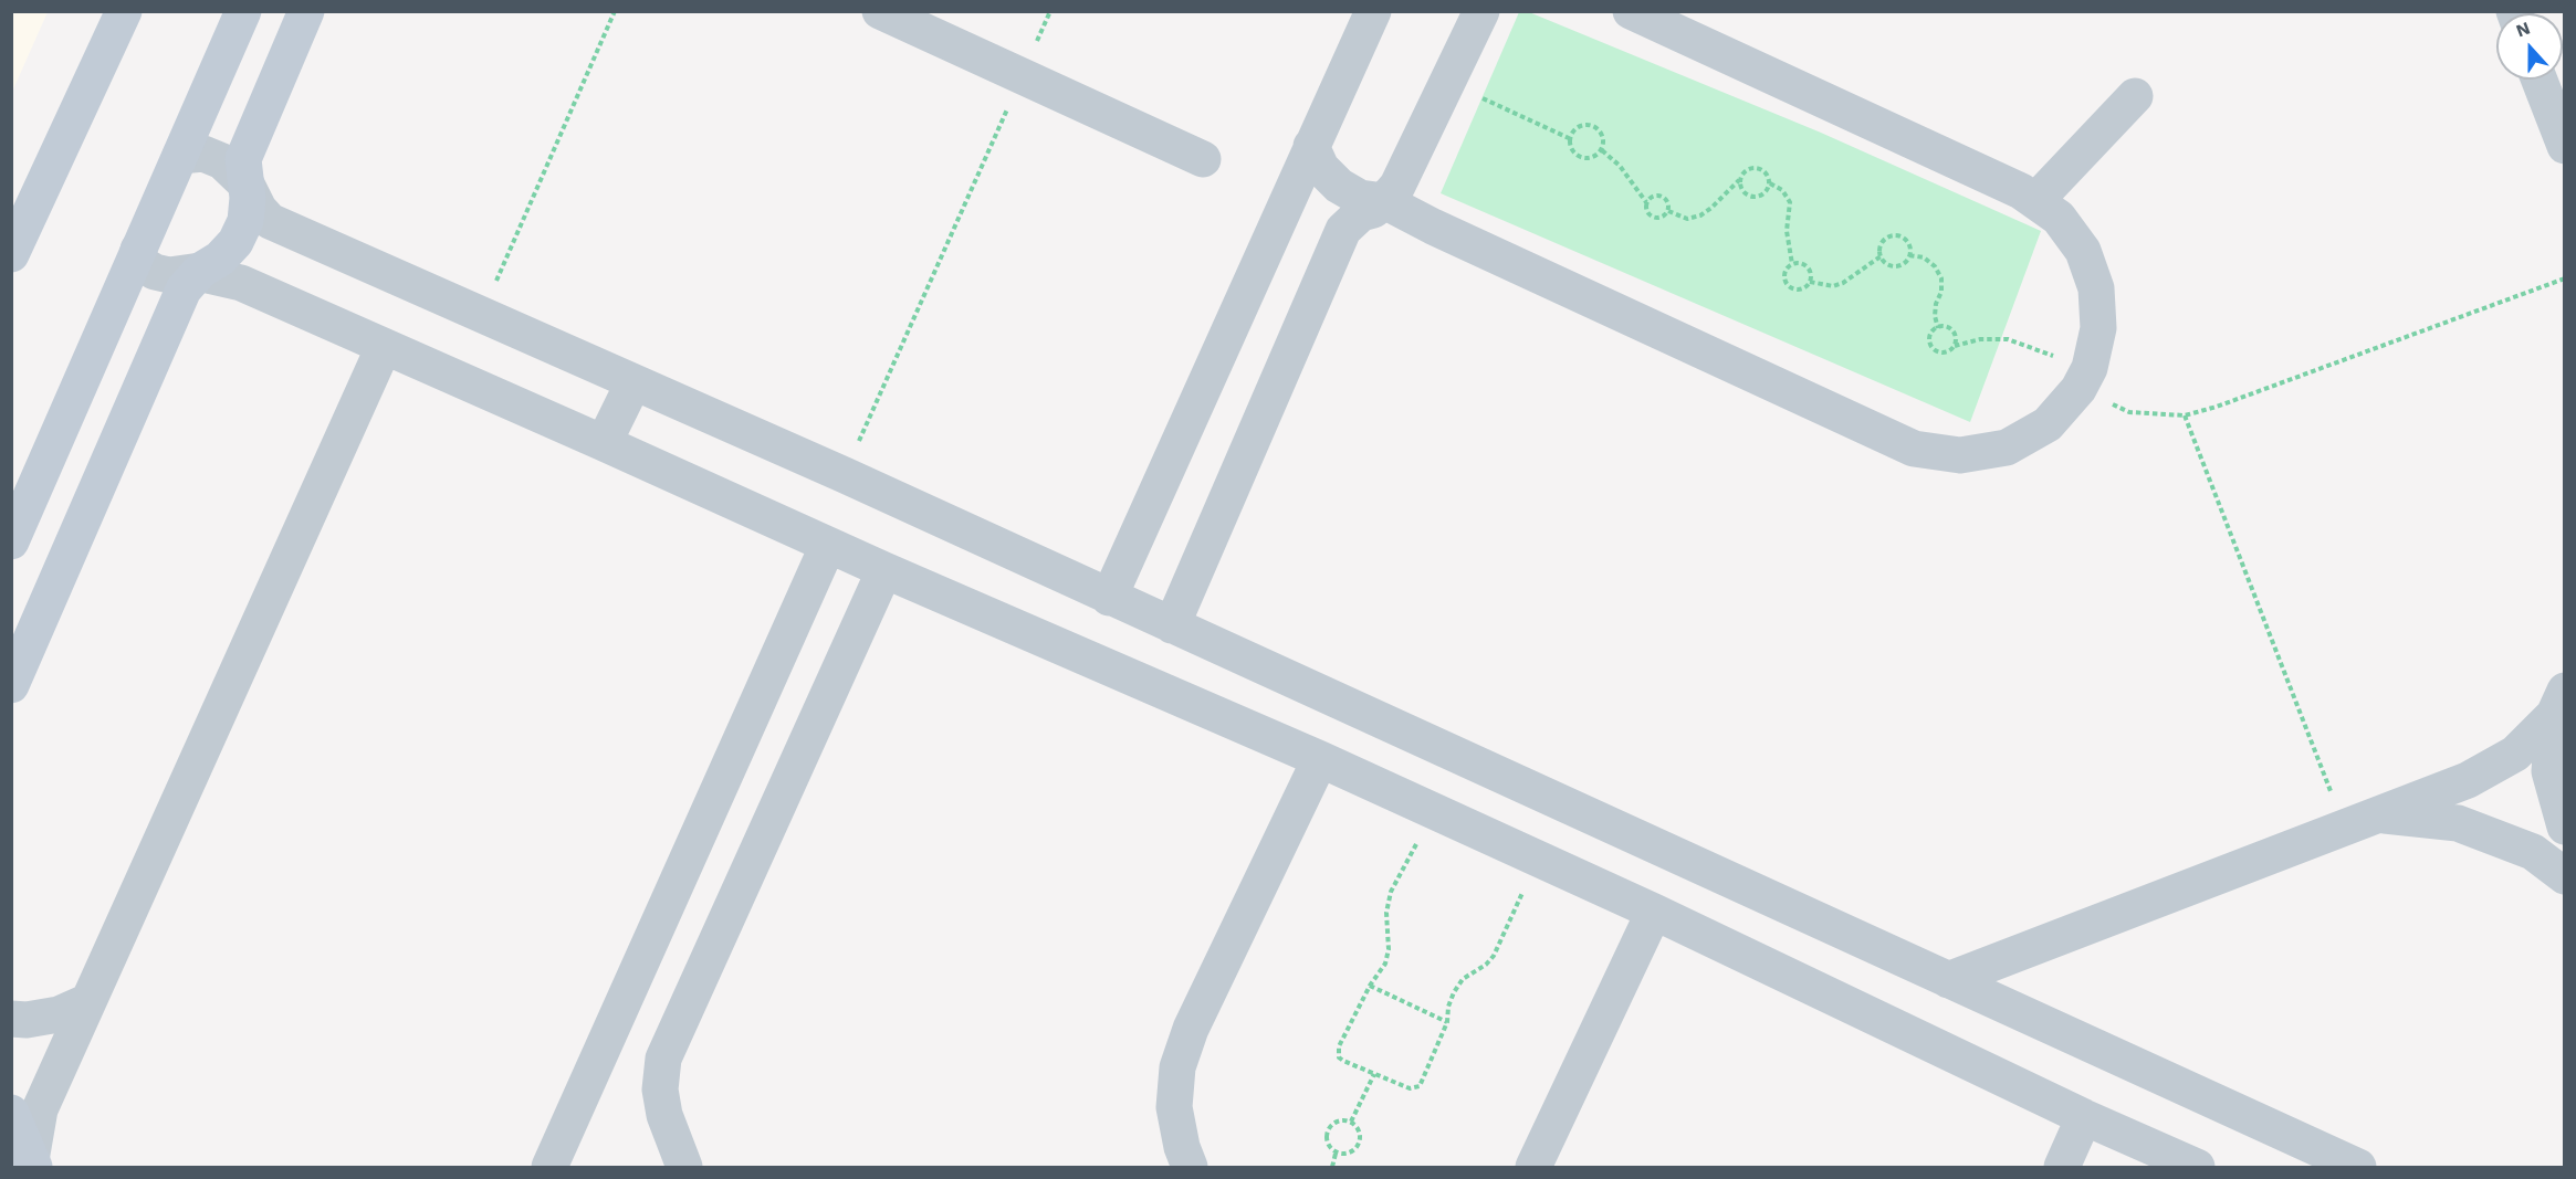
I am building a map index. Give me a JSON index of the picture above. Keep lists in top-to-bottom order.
{
  "north": "top"
}
